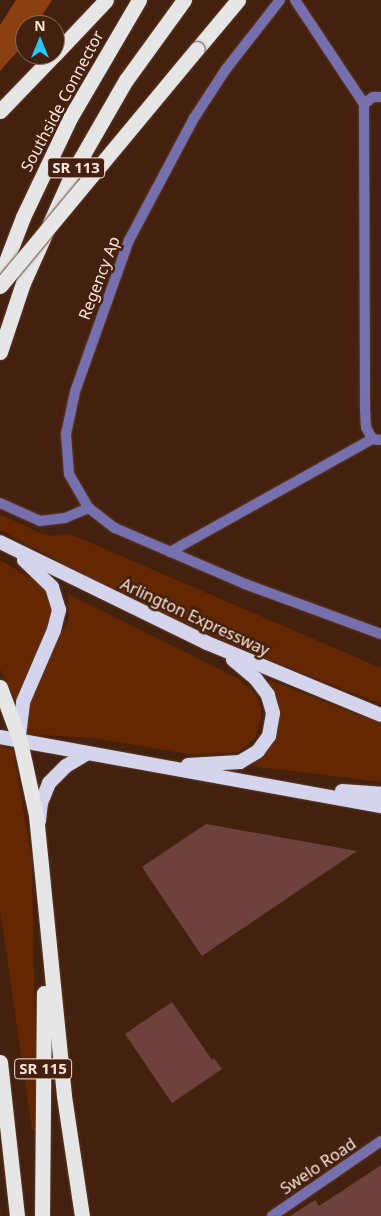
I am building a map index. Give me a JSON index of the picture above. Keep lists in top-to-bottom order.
{
  "streets": {
    "highway": [
      "Southside Connector",
      "SR 113",
      "Arlington Expressway",
      "SR 115"
    ],
    "street": ["Regency Ap", "Swelo Road"]
  },
  "north": "top"
}
